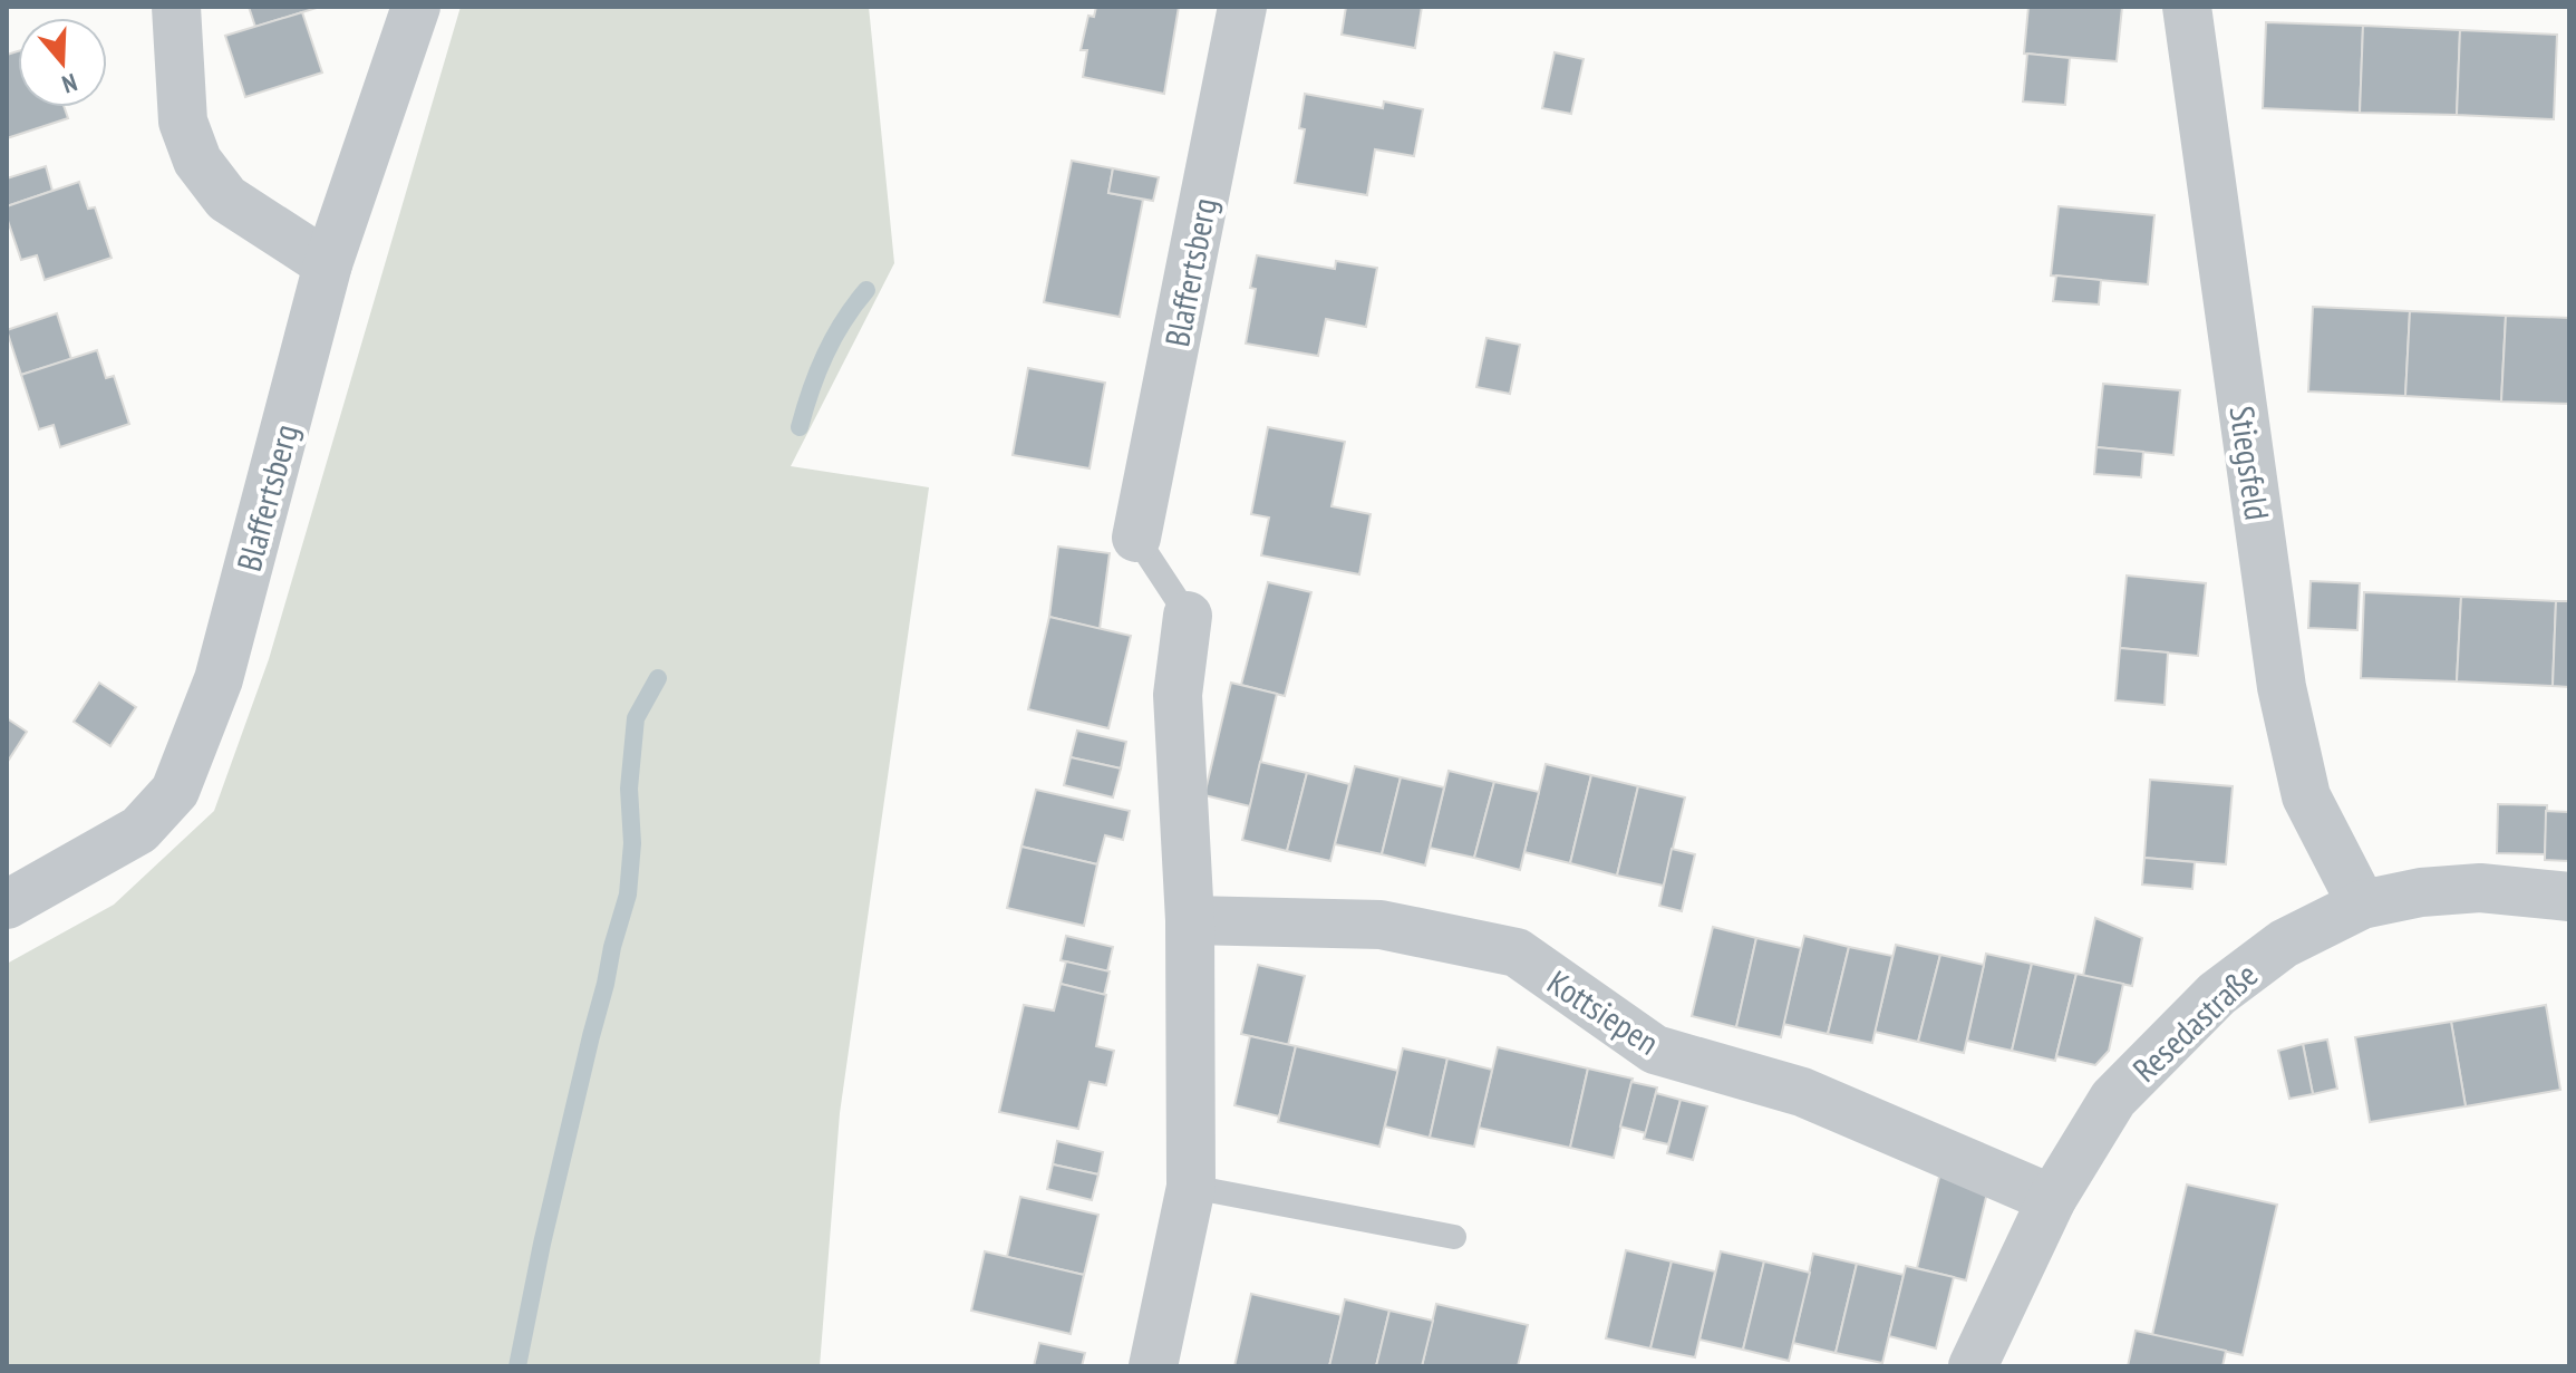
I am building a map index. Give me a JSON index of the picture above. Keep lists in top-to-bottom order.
{
  "streets": {
    "street": [
      "Blaffertsberg",
      "Stiegsfeld",
      "Kottsiepen",
      "Resedastraße"
    ]
  },
  "crossings": [
    ["Stiegsfeld", "Resedastraße"],
    ["Kottsiepen", "Resedastraße"]
  ],
  "north": "bottom"
}
